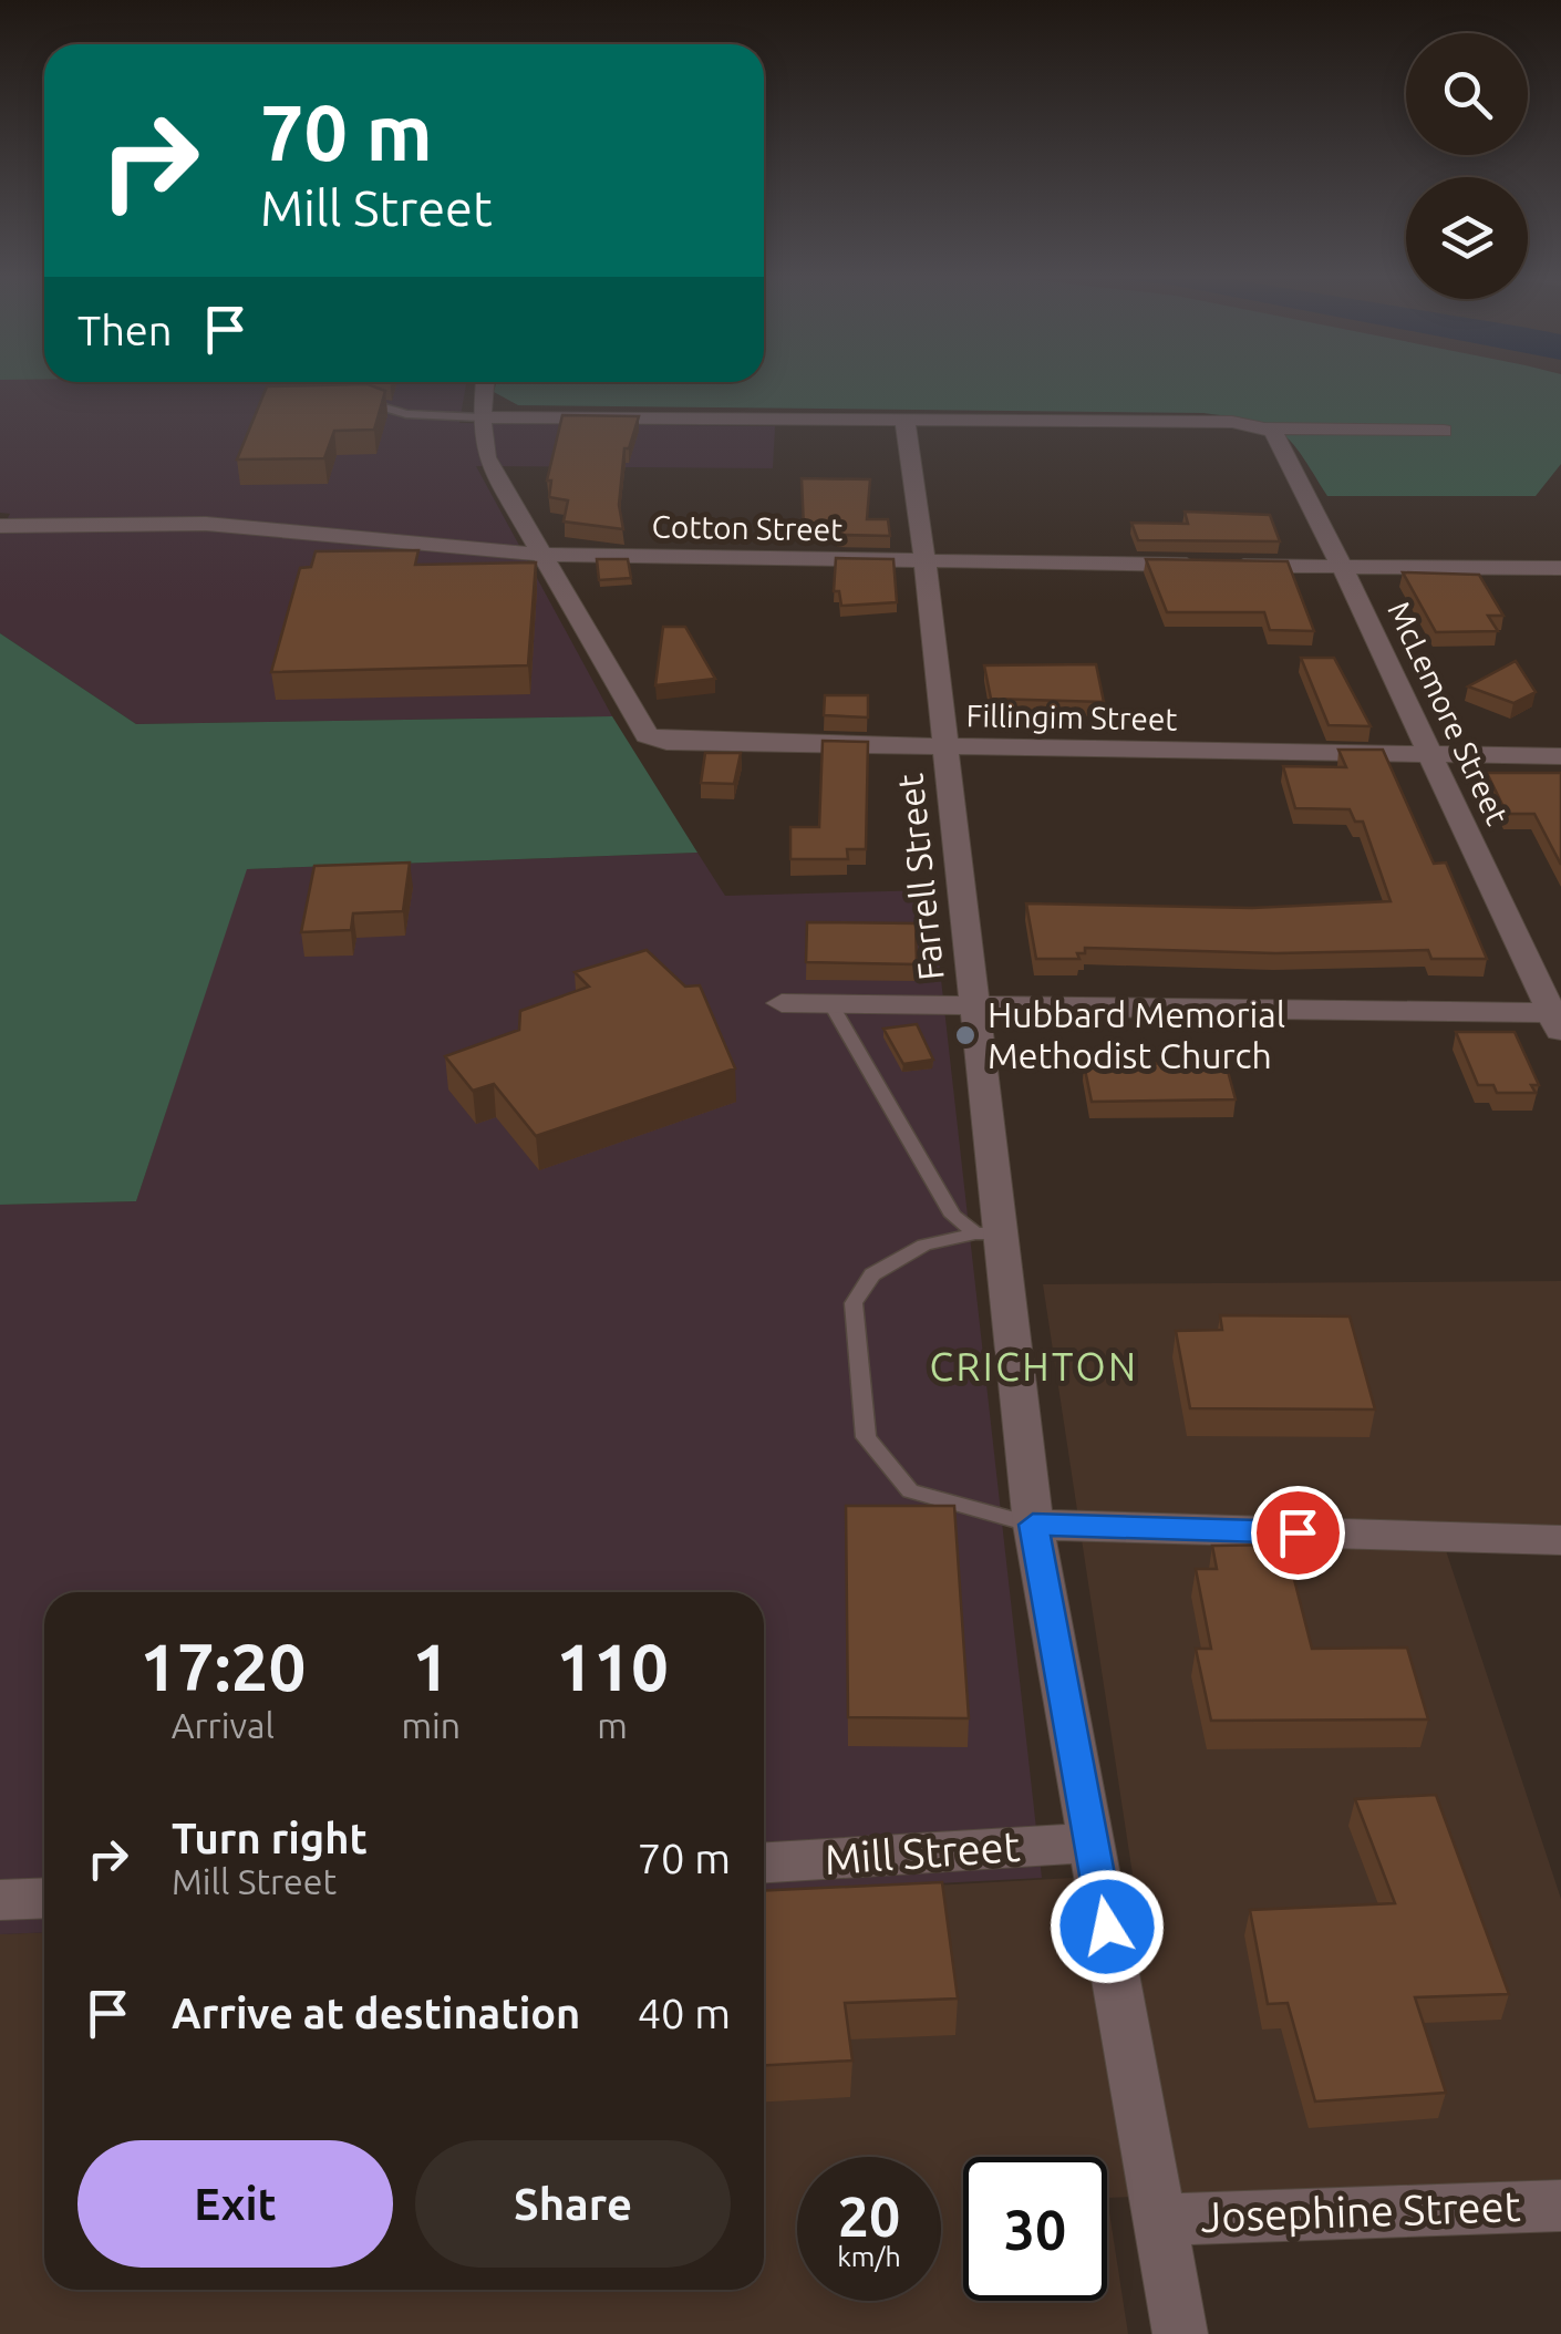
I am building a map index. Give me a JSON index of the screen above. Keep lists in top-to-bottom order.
{
  "streets": {
    "street": [
      "Cotton Street",
      "McLemore Street",
      "Fillingim Street",
      "Farrell Street",
      "Mill Street",
      "Josephine Street"
    ]
  },
  "crossings": [
    ["Cotton Street", "McLemore Street"],
    ["Cotton Street", "Fillingim Street"],
    ["Cotton Street", "Farrell Street"],
    ["McLemore Street", "Fillingim Street"],
    ["Fillingim Street", "Farrell Street"],
    ["Farrell Street", "Mill Street"],
    ["Farrell Street", "Josephine Street"]
  ],
  "districts": ["CRICHTON"],
  "places": ["Hubbard Memorial Methodist Church"],
  "page": {
    "turn": ["70 m", "Mill Street"],
    "then": "Then",
    "eta": [
      "17:20",
      "Arrival",
      "1",
      "min",
      "110",
      "m"
    ],
    "list": [
      {
        "name": "Turn right",
        "note": "Mill Street",
        "value": "70 m"
      },
      {
        "name": "Arrive at destination",
        "value": "40 m"
      }
    ],
    "buttons": ["Exit", "Share"],
    "speed": "20 km/h",
    "limit": "30"
  }
}
